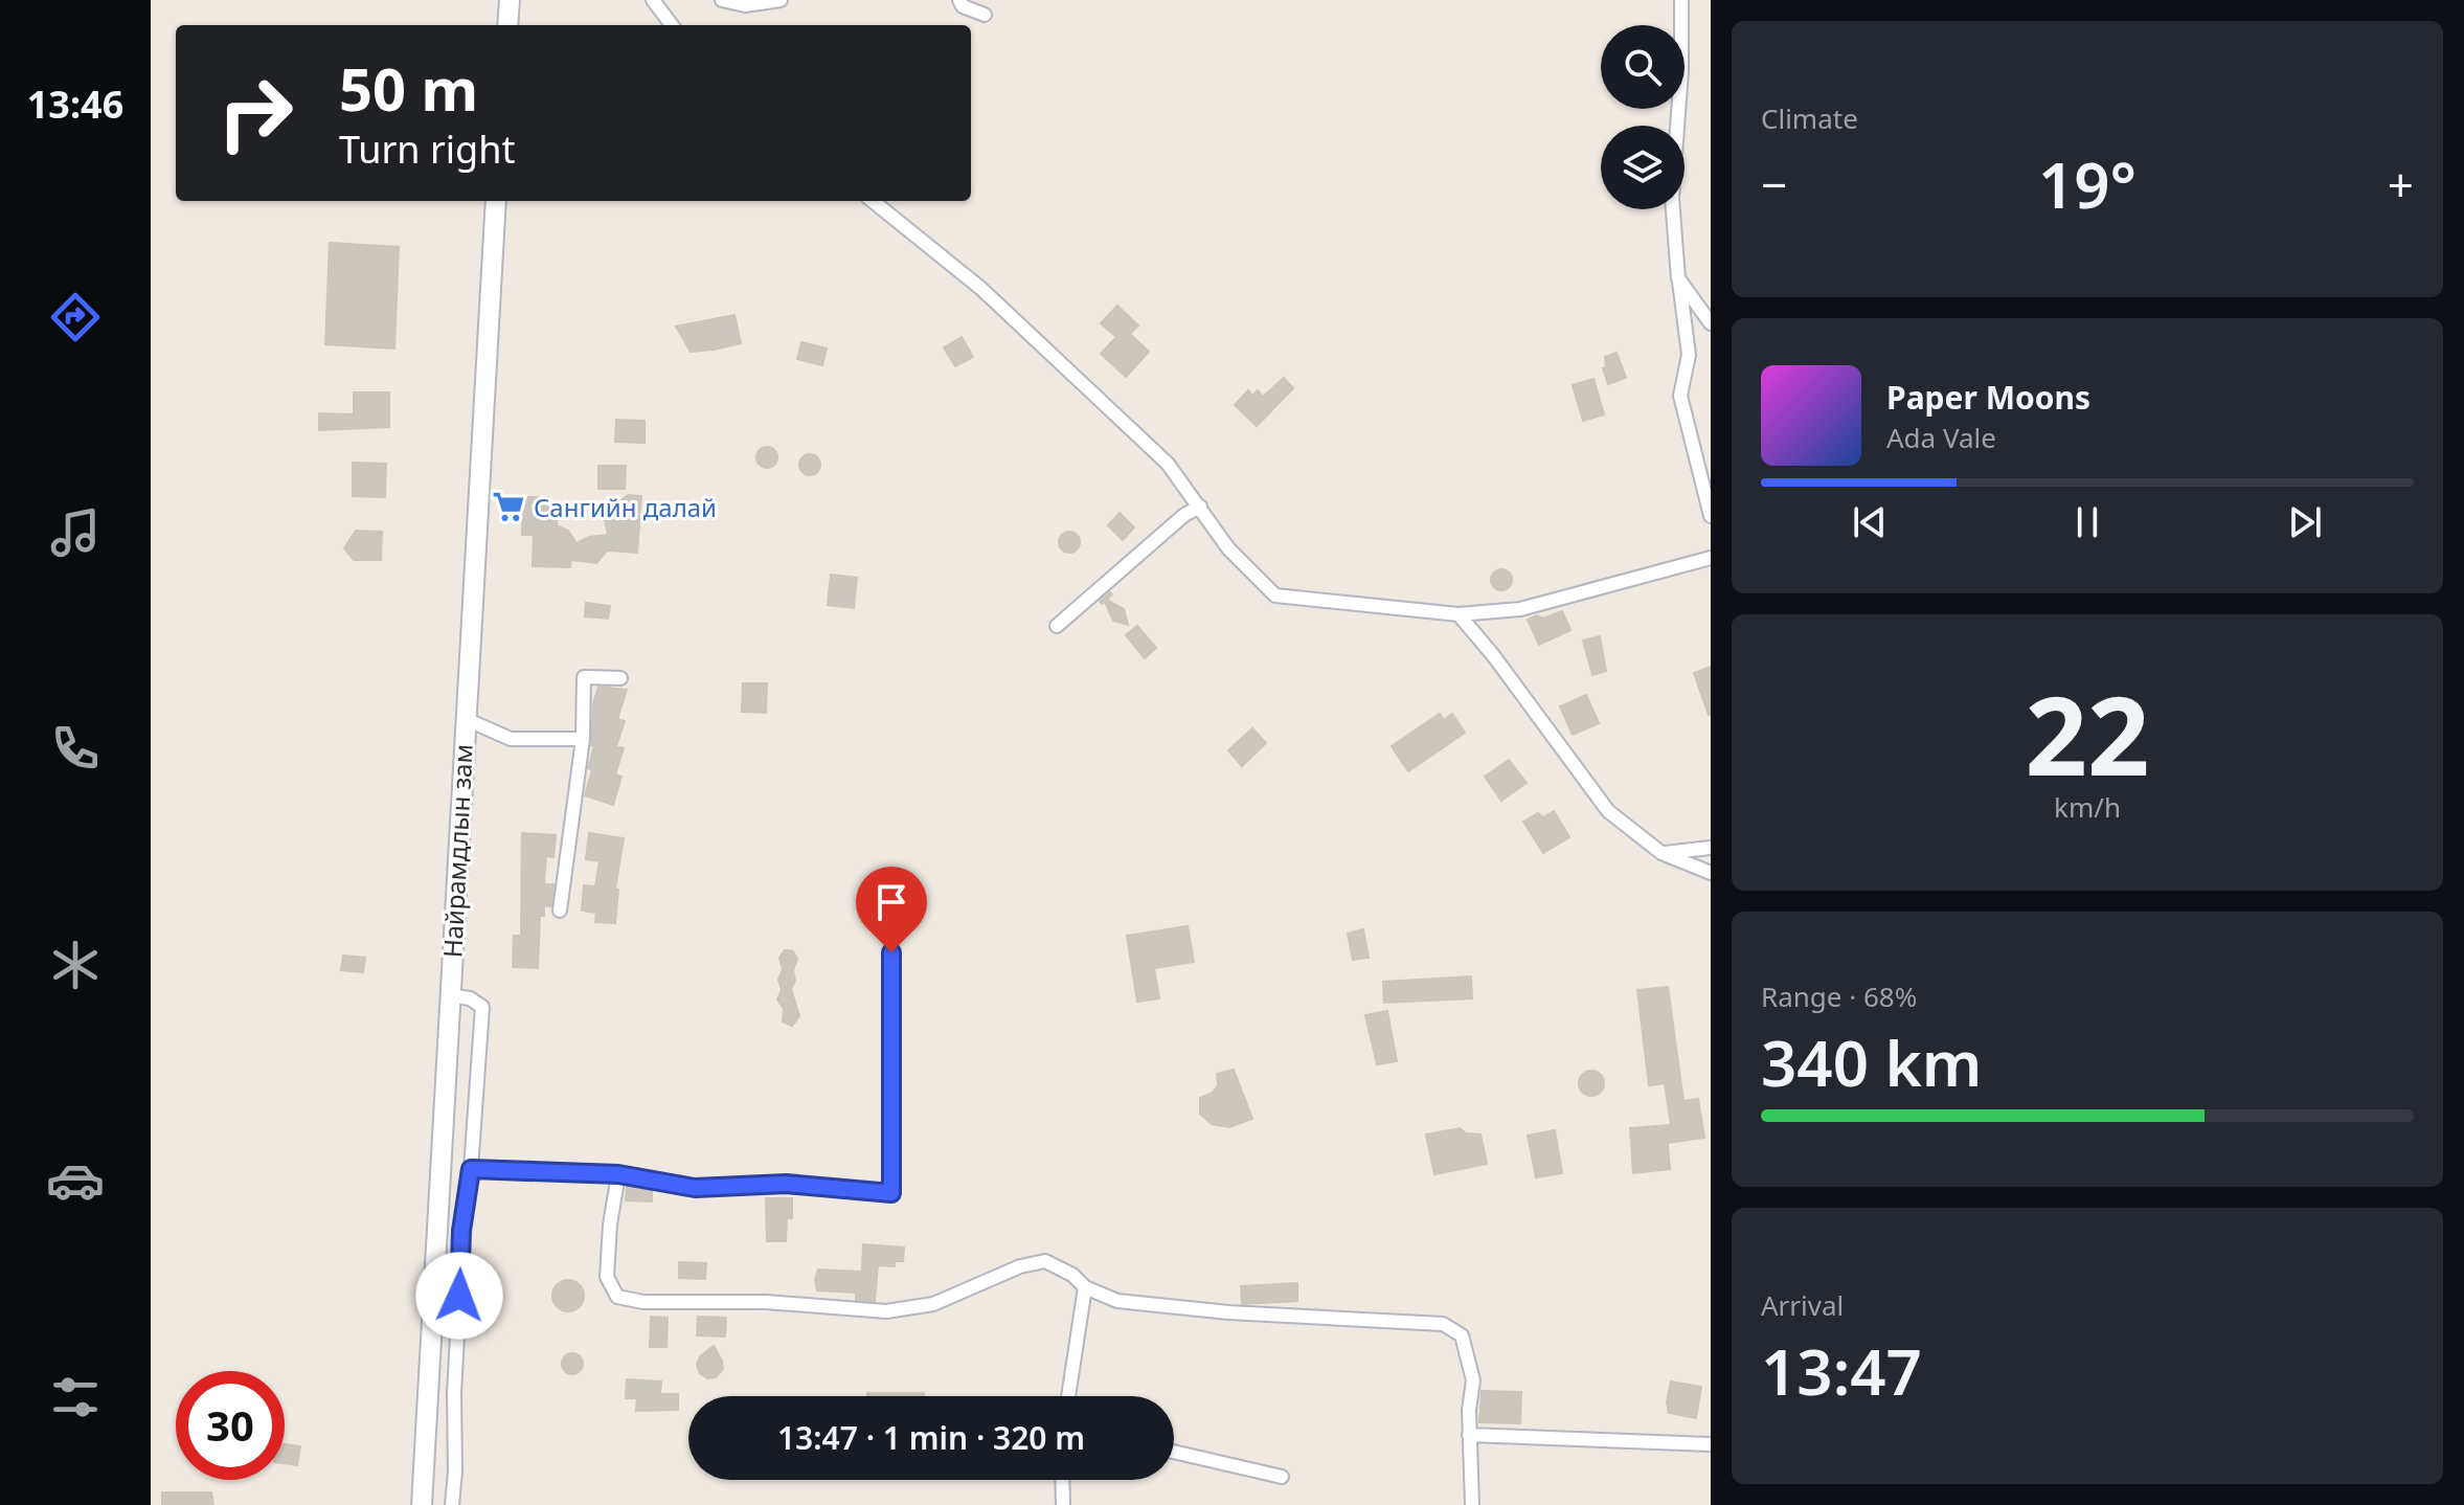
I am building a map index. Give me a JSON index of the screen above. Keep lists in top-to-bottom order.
{
  "streets": {
    "main road": ["Найрамдлын зам"]
  },
  "places": {
    "supermarket": ["Сангийн далай"]
  },
  "page": {
    "tabs": "13:46",
    "tile": [
      "Climate",
      ["22", "km/h"],
      ["Range · 68%", "340 km"],
      ["Arrival", "13:47"]
    ],
    "turn": ["50 m", "Turn right"],
    "heat": ["−", "19°", "+"],
    "song": ["Paper Moons", "Ada Vale"],
    "limit": "30",
    "trip": "13:47 · 1 min · 320 m"
  }
}
